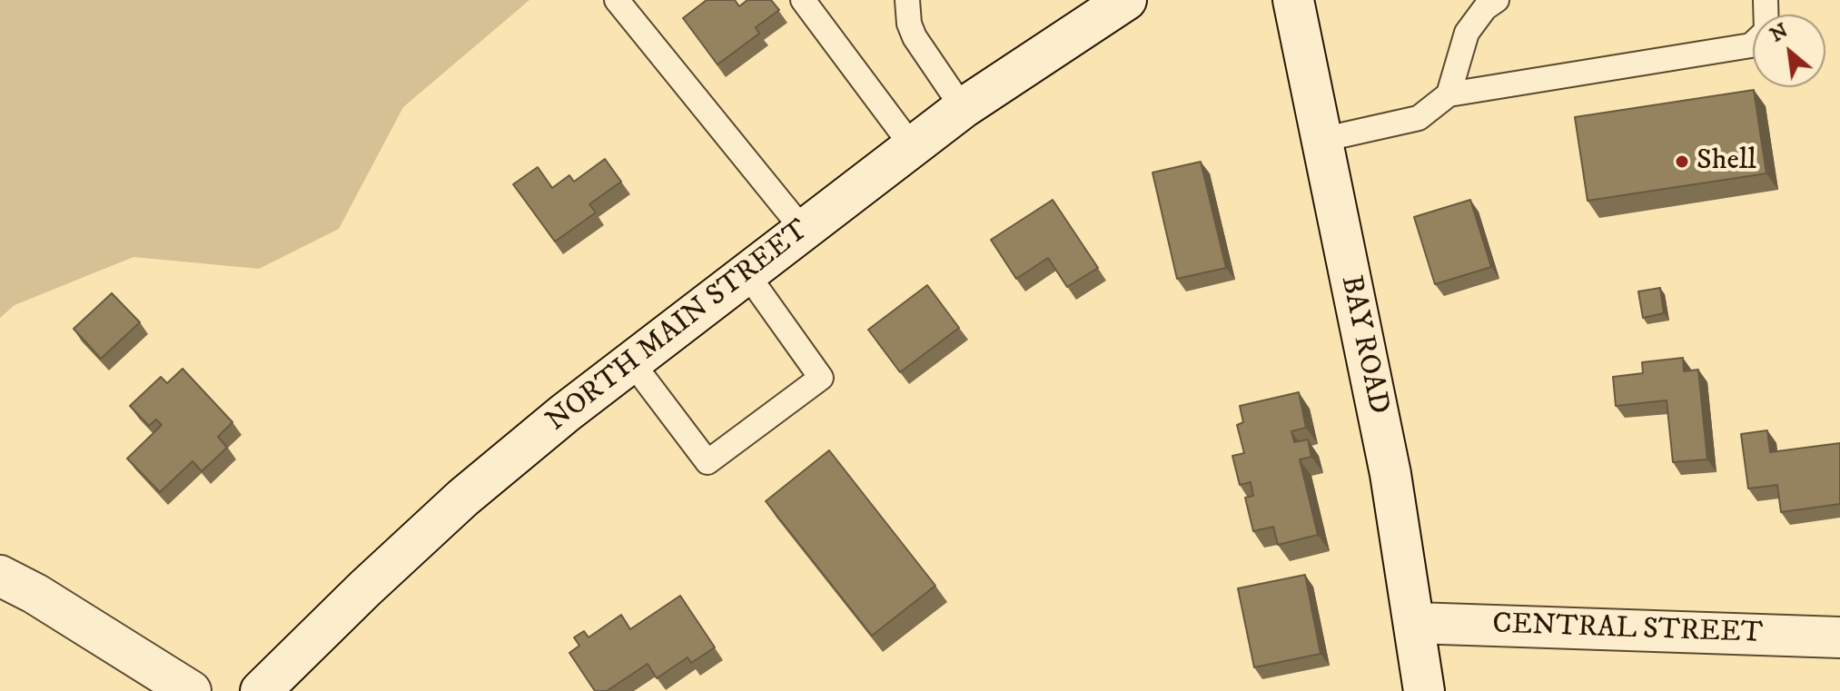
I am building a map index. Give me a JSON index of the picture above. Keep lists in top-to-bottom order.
{
  "streets": {
    "main road": ["NORTH MAIN STREET", "BAY ROAD", "CENTRAL STREET"]
  },
  "crossings": [
    ["BAY ROAD", "CENTRAL STREET"]
  ],
  "places": ["Shell"],
  "north": "top left"
}
